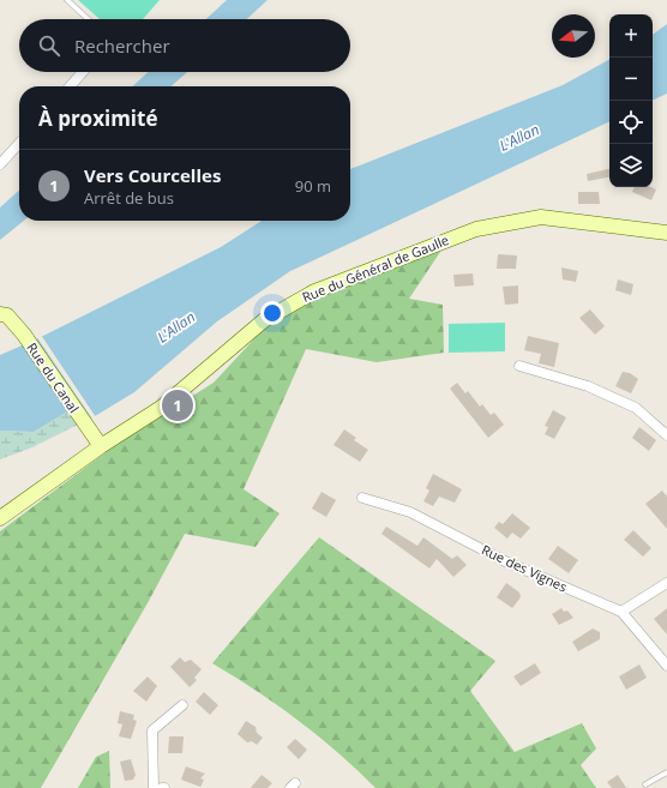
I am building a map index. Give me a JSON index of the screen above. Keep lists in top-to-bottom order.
{
  "streets": {
    "main road": ["Rue du Général de Gaulle", "Rue du Canal"],
    "street": ["Rue des Vignes"]
  },
  "crossings": [
    ["Rue du Général de Gaulle", "Rue du Canal"]
  ],
  "water": ["L'Allan"],
  "north": "left",
  "page": {
    "map_buttons": ["+", "−"],
    "search": "Rechercher",
    "heading": "À proximité",
    "list": [
      {
        "mark": "1",
        "name": "Vers Courcelles",
        "note": "Arrêt de bus",
        "value": "90 m"
      }
    ],
    "pins": "1"
  }
}
